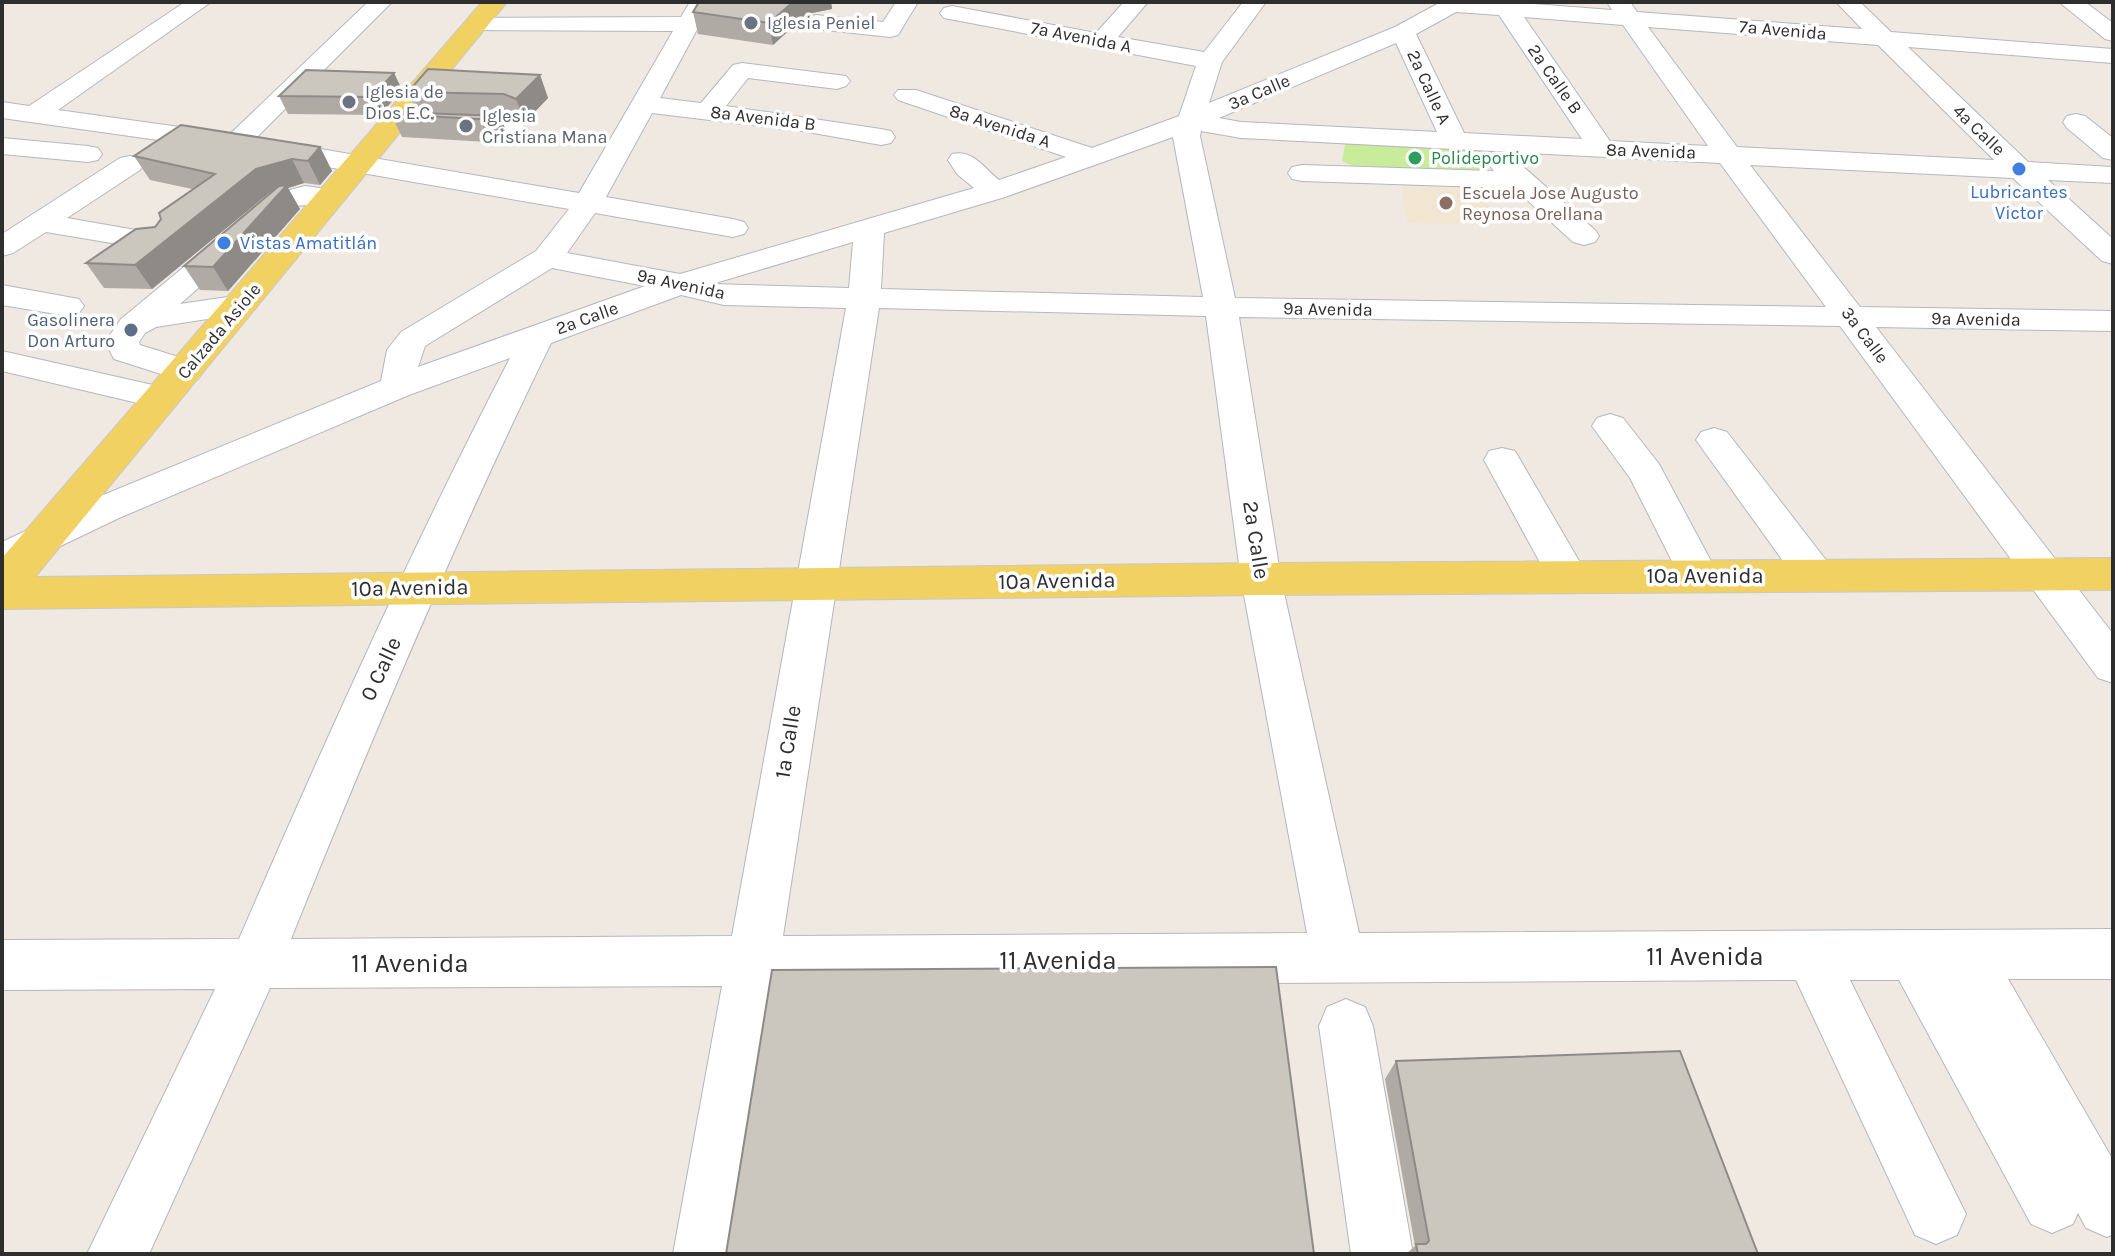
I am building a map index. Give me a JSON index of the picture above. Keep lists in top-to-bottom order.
{
  "streets": {
    "main road": ["Calzada Asiole", "10a Avenida"],
    "street": [
      "7a Avenida",
      "7a Avenida A",
      "2a Calle B",
      "2a Calle A",
      "3a Calle",
      "8a Avenida B",
      "8a Avenida A",
      "4a Calle",
      "8a Avenida",
      "9a Avenida",
      "2a Calle",
      "0 Calle",
      "1a Calle",
      "11 Avenida"
    ]
  },
  "crossings": [
    ["7a Avenida", "2a Calle B"],
    ["7a Avenida", "3a Calle"],
    ["7a Avenida", "4a Calle"],
    ["7a Avenida A", "2a Calle"],
    ["2a Calle B", "8a Avenida"],
    ["2a Calle A", "3a Calle"],
    ["2a Calle A", "8a Avenida"],
    ["3a Calle", "8a Avenida"],
    ["3a Calle", "9a Avenida"],
    ["3a Calle", "2a Calle"],
    ["3a Calle", "10a Avenida"],
    ["8a Avenida A", "2a Calle"],
    ["4a Calle", "8a Avenida"],
    ["8a Avenida", "2a Calle"],
    ["9a Avenida", "2a Calle"],
    ["9a Avenida", "1a Calle"],
    ["2a Calle", "Calzada Asiole"],
    ["2a Calle", "10a Avenida"],
    ["2a Calle", "0 Calle"],
    ["2a Calle", "1a Calle"],
    ["2a Calle", "11 Avenida"],
    ["10a Avenida", "0 Calle"],
    ["10a Avenida", "1a Calle"],
    ["0 Calle", "11 Avenida"],
    ["1a Calle", "11 Avenida"]
  ],
  "places": [
    "Iglesia Peniel",
    "Iglesia de Dios E.C.",
    "Iglesia Cristiana Mana",
    "Polideportivo",
    "Lubricantes Victor",
    "Escuela Jose Augusto Reynosa Orellana",
    "Vistas Amatitlán",
    "Gasolinera Don Arturo"
  ]
}
